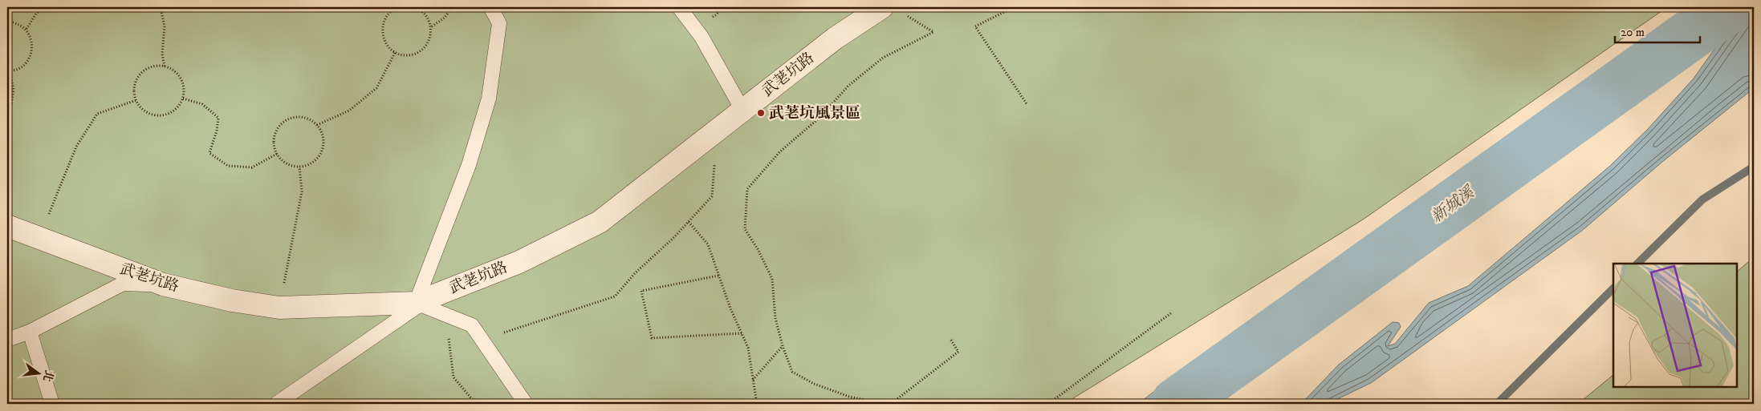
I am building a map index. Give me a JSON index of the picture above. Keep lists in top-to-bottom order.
{
  "streets": {
    "street": ["武荖坑路"]
  },
  "water": ["新城溪"],
  "places": ["武荖坑風景區"],
  "scale_bar": "20 m",
  "north": "right"
}
